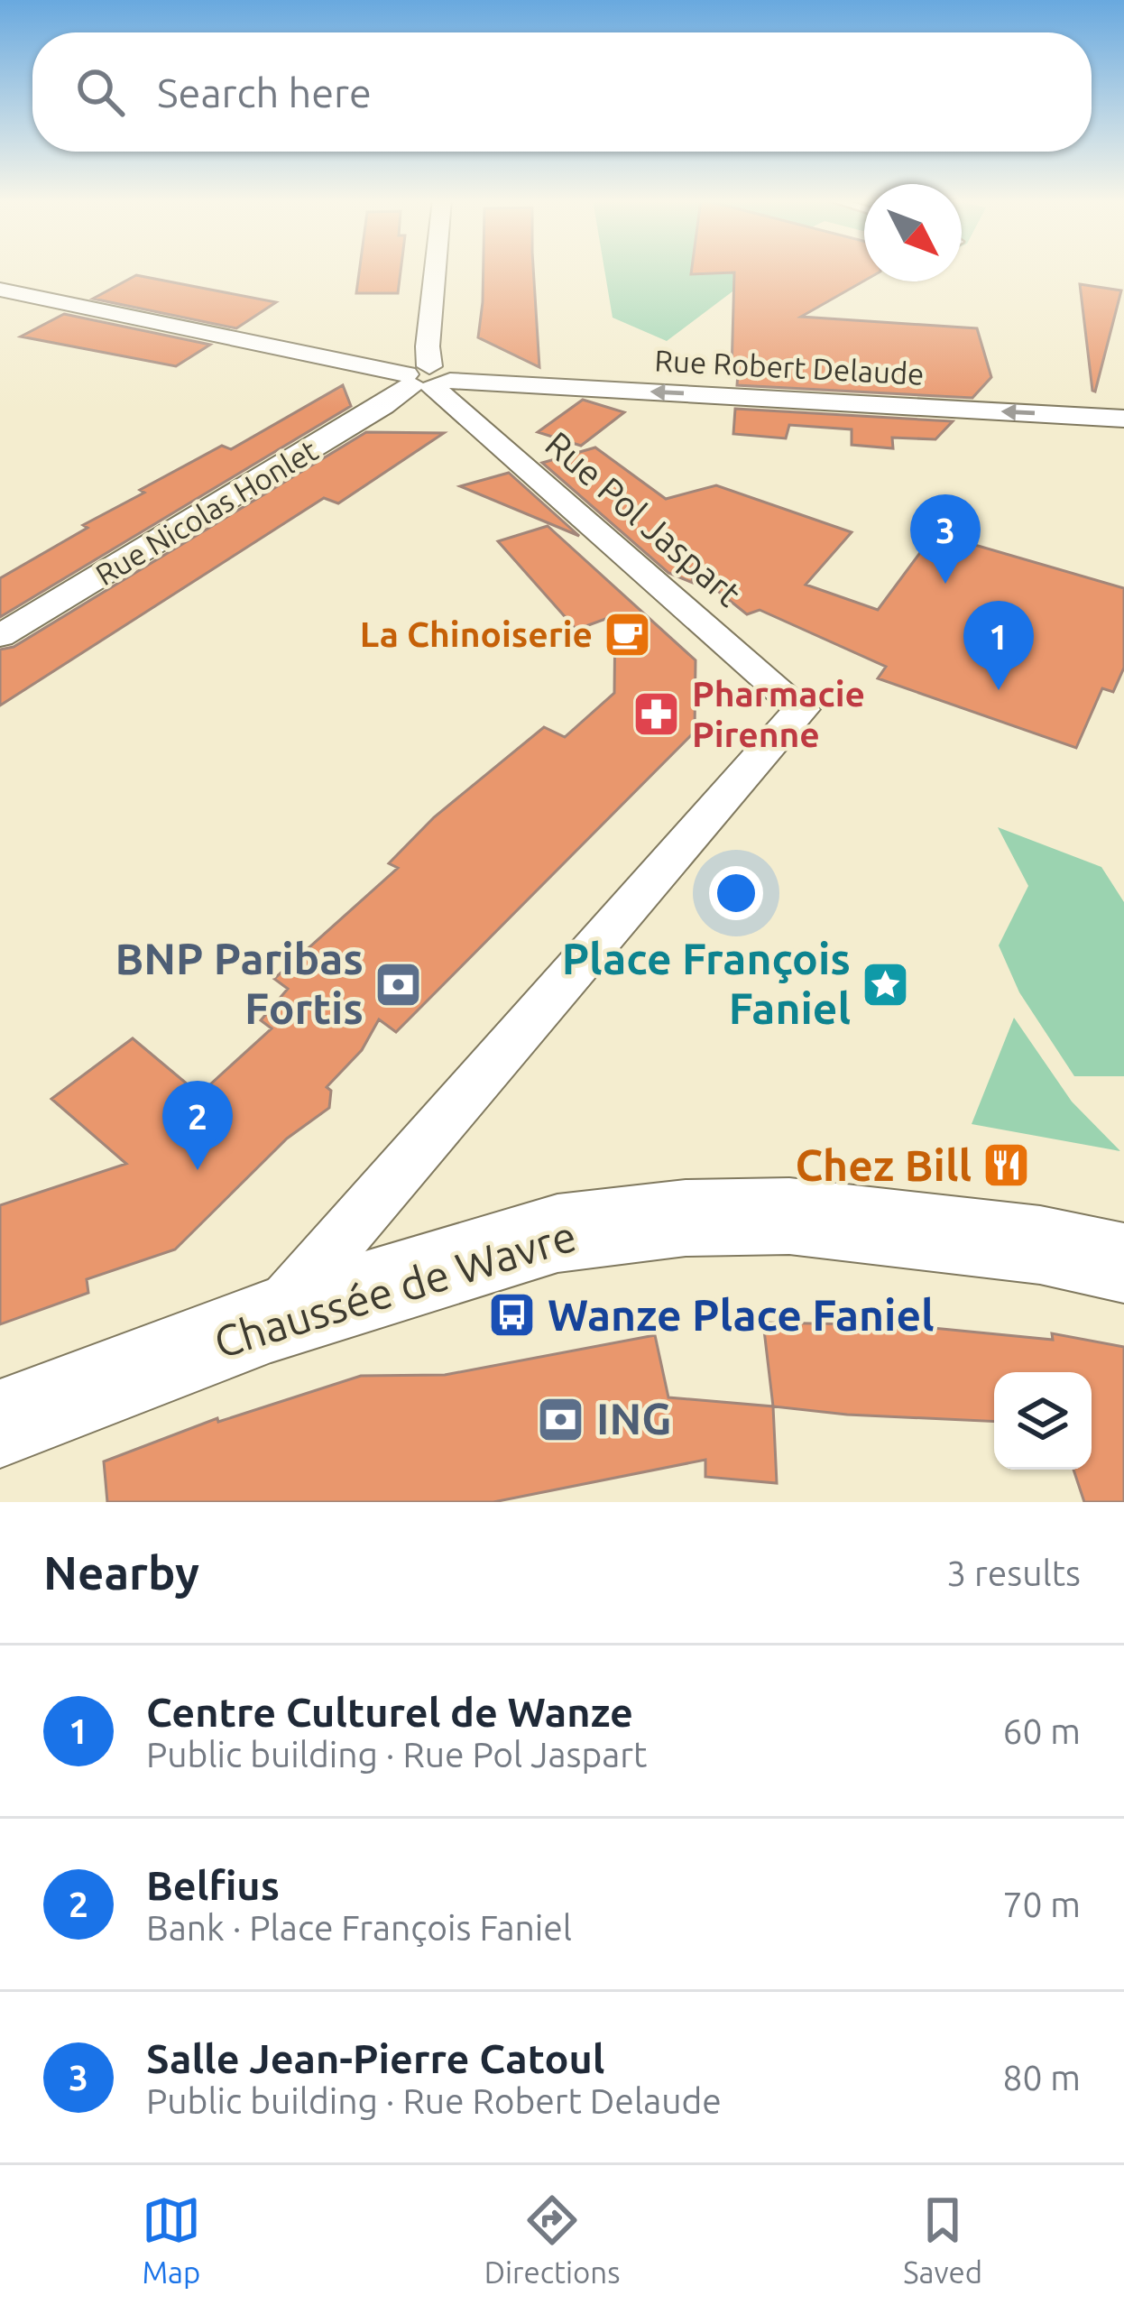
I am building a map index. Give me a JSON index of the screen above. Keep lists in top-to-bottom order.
{
  "streets": {
    "main road": ["Chaussée de Wavre"],
    "street": ["Rue Robert Delaude", "Rue Nicolas Honlet", "Rue Pol Jaspart"]
  },
  "crossings": [
    ["Rue Robert Delaude", "Rue Nicolas Honlet"],
    ["Rue Robert Delaude", "Rue Pol Jaspart"],
    ["Rue Nicolas Honlet", "Rue Pol Jaspart"],
    ["Rue Pol Jaspart", "Chaussée de Wavre"]
  ],
  "one_way": ["Rue Robert Delaude"],
  "places": {
    "cafe": ["La Chinoiserie"],
    "pharmacy": ["Pharmacie Pirenne"],
    "bank": ["BNP Paribas Fortis", "ING"],
    "place": ["Place François Faniel"],
    "restaurant": ["Chez Bill"],
    "bus stop": ["Wanze Place Faniel"]
  },
  "north": "bottom right",
  "page": {
    "search": "Search here",
    "pins": ["3", "1", "2"],
    "heading": ["Nearby", "3 results"],
    "list": [
      {
        "mark": "1",
        "name": "Centre Culturel de Wanze",
        "note": "Public building · Rue Pol Jaspart",
        "value": "60 m"
      },
      {
        "mark": "2",
        "name": "Belfius",
        "note": "Bank · Place François Faniel",
        "value": "70 m"
      },
      {
        "mark": "3",
        "name": "Salle Jean-Pierre Catoul",
        "note": "Public building · Rue Robert Delaude",
        "value": "80 m"
      }
    ],
    "nav": ["Map", "Directions", "Saved"]
  }
}
